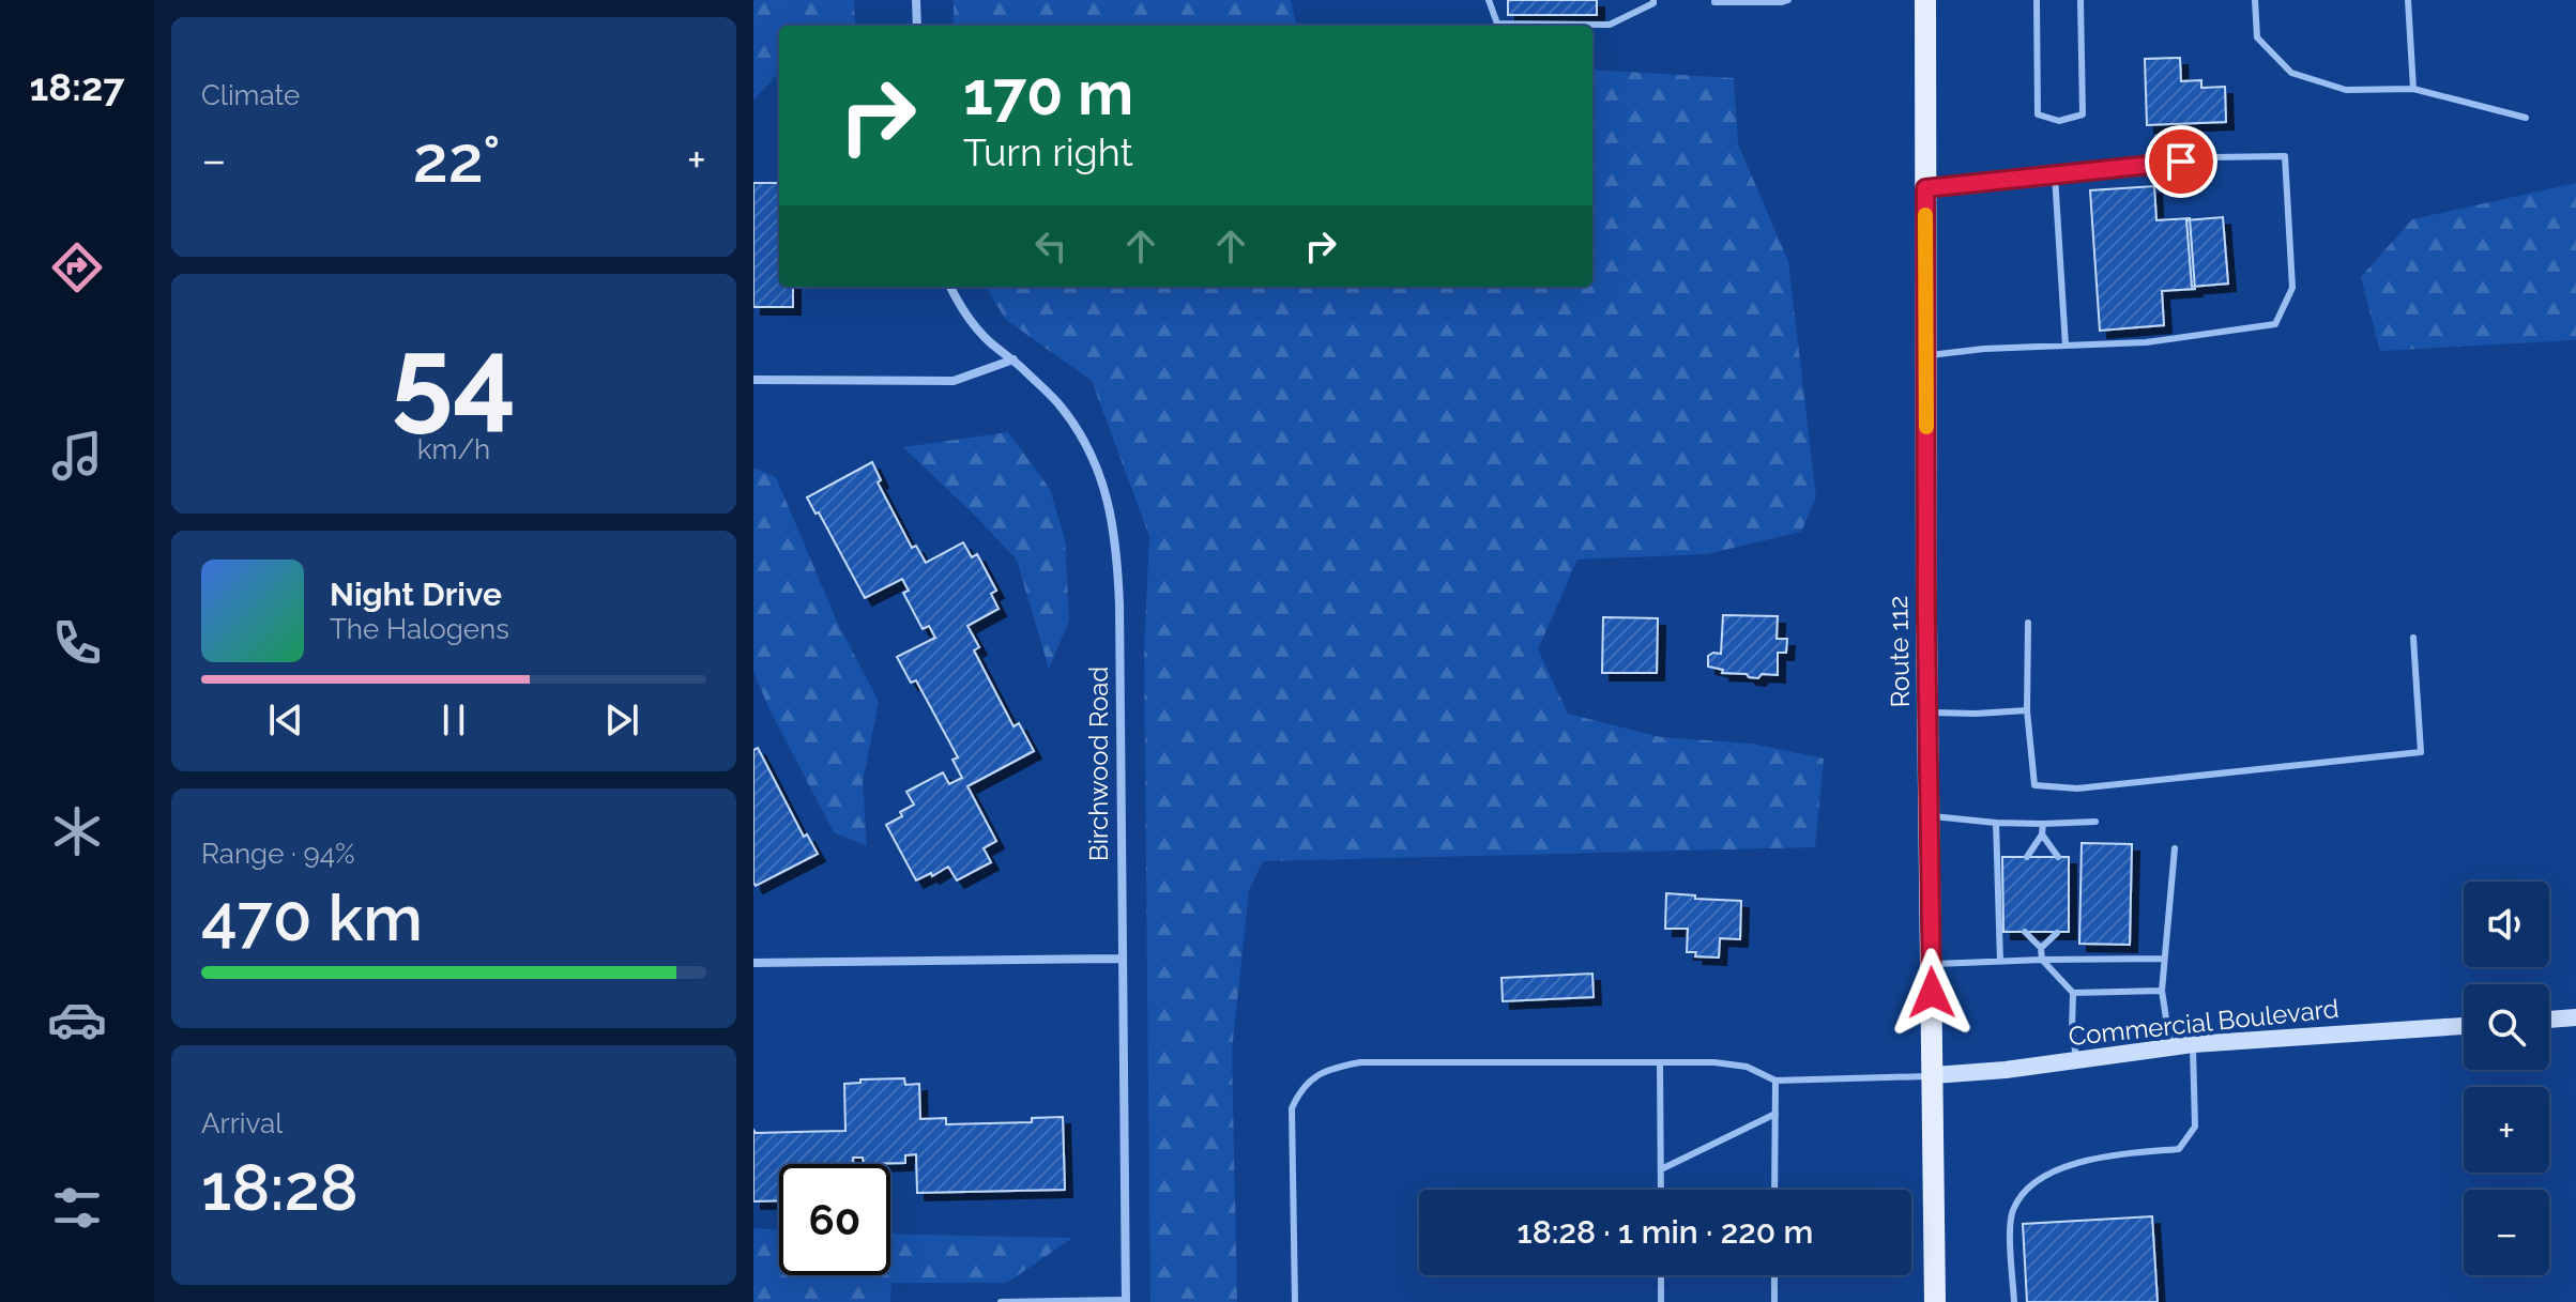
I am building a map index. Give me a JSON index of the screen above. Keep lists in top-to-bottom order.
{
  "streets": {
    "main road": ["Route 112"],
    "street": ["Birchwood Road", "Commercial Boulevard"]
  },
  "crossings": [
    ["Route 112", "Commercial Boulevard"]
  ],
  "page": {
    "tabs": "18:27",
    "tile": [
      "Climate",
      ["54", "km/h"],
      ["Range · 94%", "470 km"],
      ["Arrival", "18:28"]
    ],
    "turn": ["170 m", "Turn right"],
    "heat": ["−", "22°", "+"],
    "song": ["Night Drive", "The Halogens"],
    "map_buttons": ["+", "−"],
    "limit": "60",
    "trip": "18:28 · 1 min · 220 m"
  }
}
